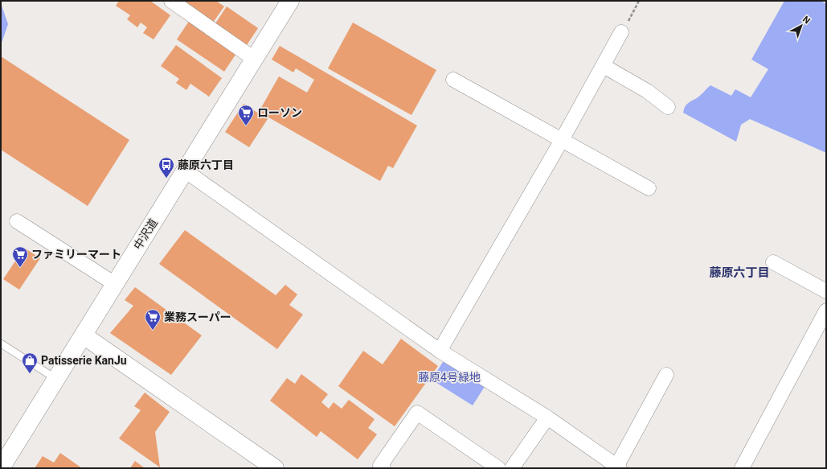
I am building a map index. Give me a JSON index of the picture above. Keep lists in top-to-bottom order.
{
  "streets": {
    "street": ["中沢道"]
  },
  "districts": ["藤原六丁目"],
  "parks": ["藤原4号緑地"],
  "places": {
    "supermarket": ["ローソン", "ファミリーマート", "業務スーパー"],
    "bus stop": ["藤原六丁目"],
    "shop": ["Patisserie KanJu"]
  },
  "north": "top right"
}
